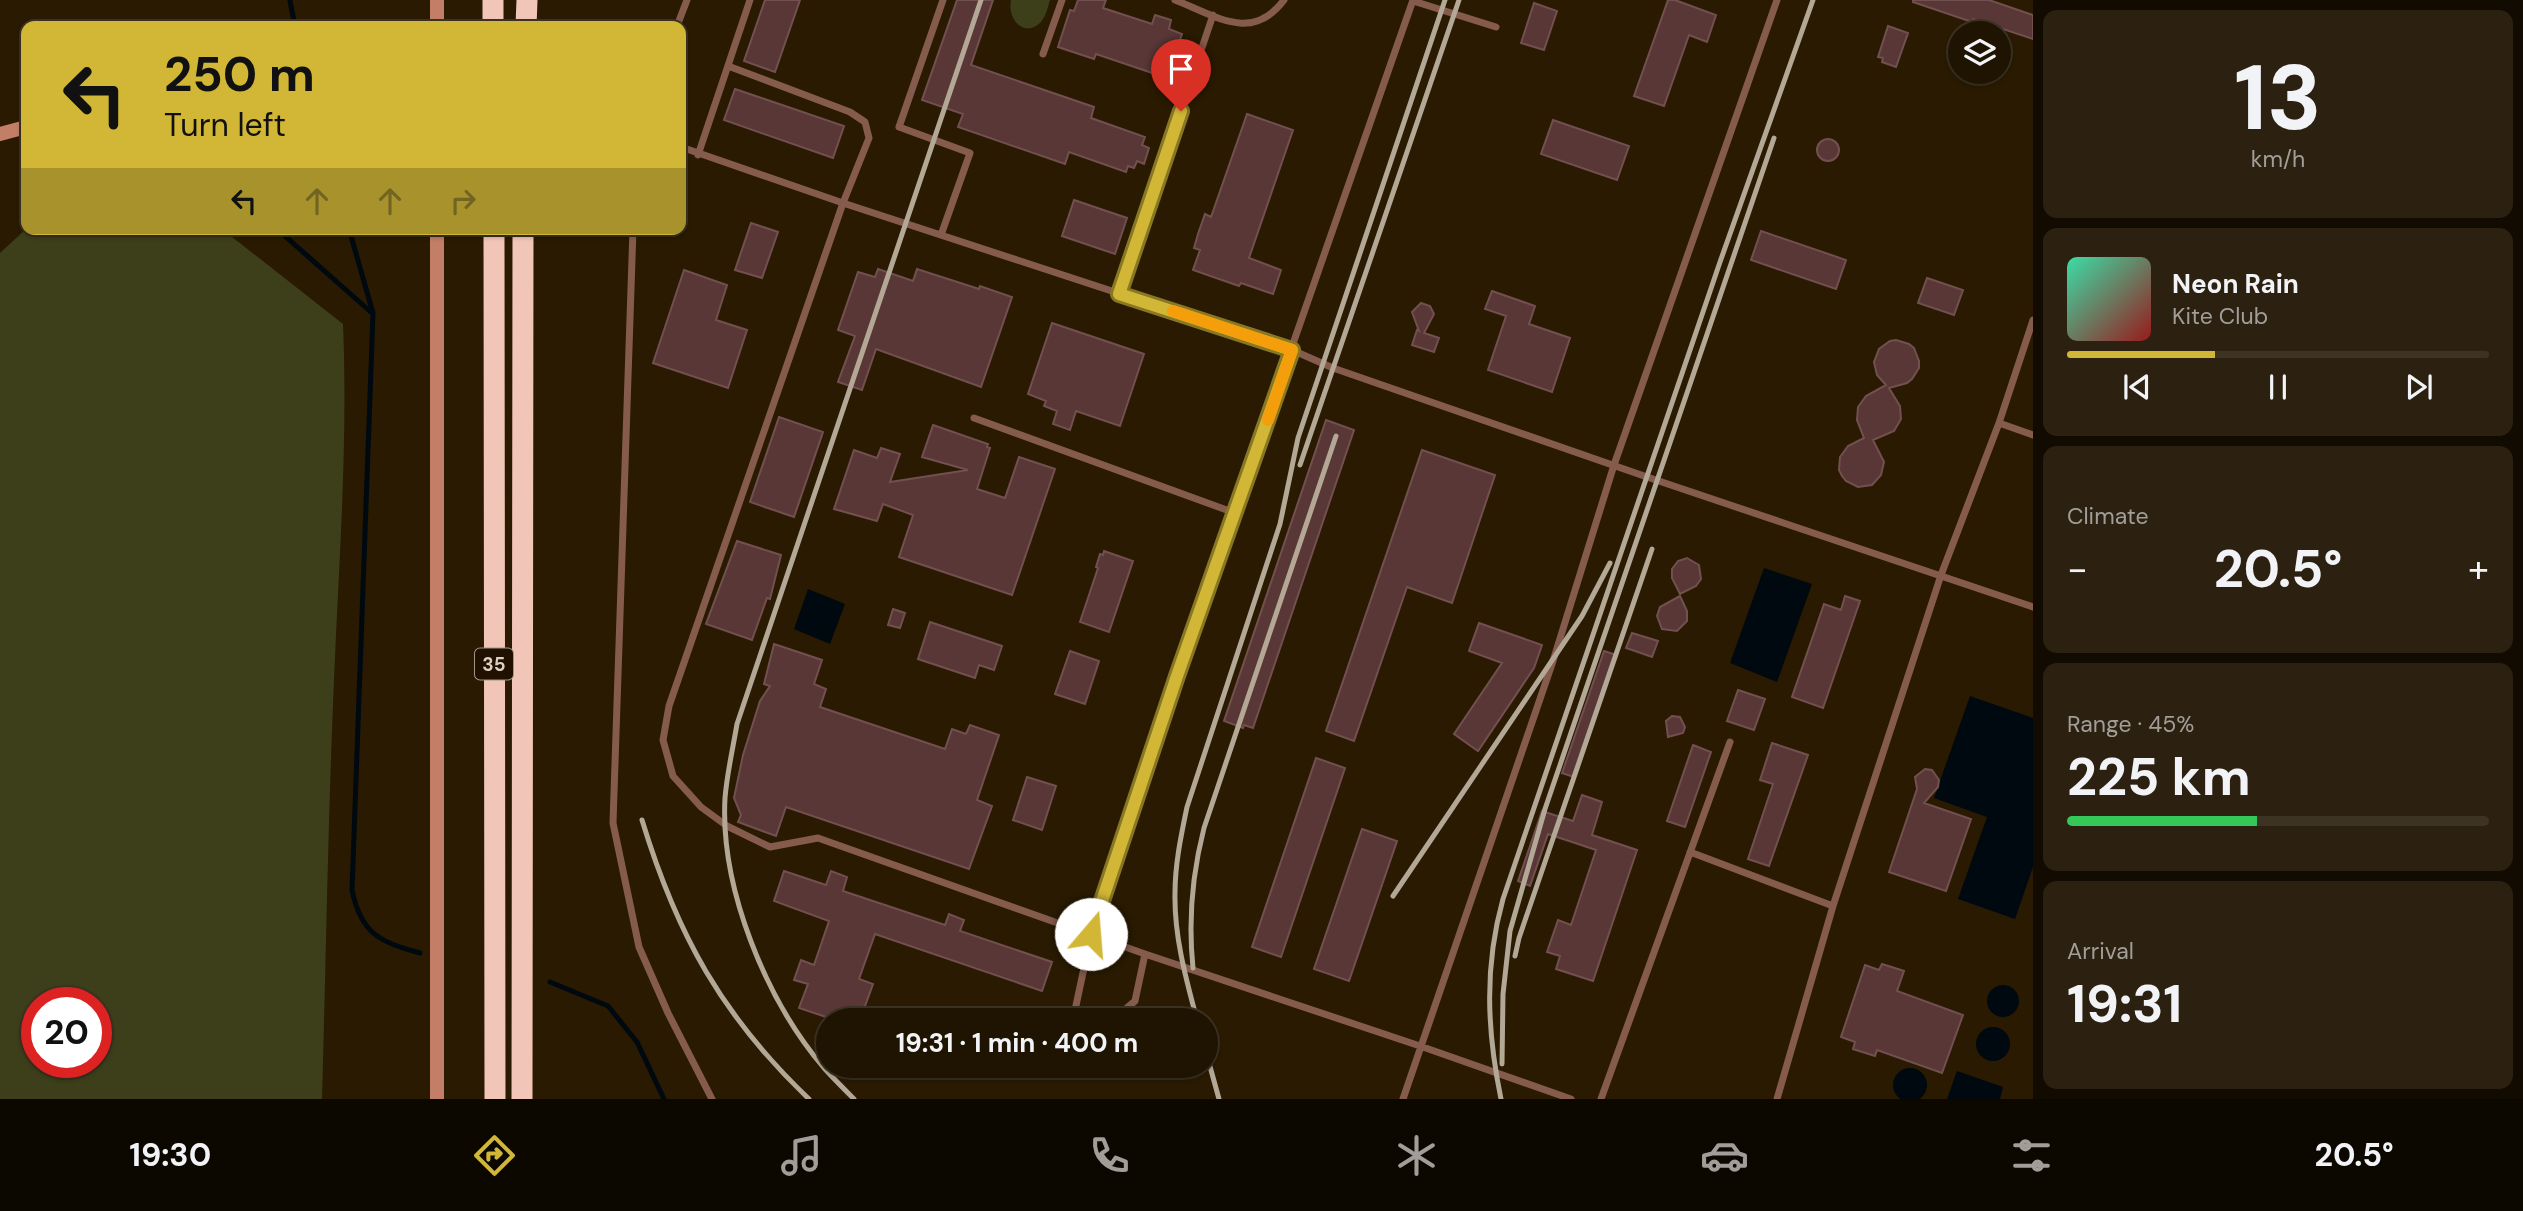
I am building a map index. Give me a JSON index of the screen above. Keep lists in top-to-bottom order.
{
  "streets": {
    "highway": ["35"]
  },
  "page": {
    "tile": [
      ["13", "km/h"],
      "Climate",
      ["Range · 45%", "225 km"],
      ["Arrival", "19:31"]
    ],
    "turn": ["250 m", "Turn left"],
    "song": ["Neon Rain", "Kite Club"],
    "heat": ["−", "20.5°", "+"],
    "limit": "20",
    "trip": "19:31 · 1 min · 400 m",
    "tabs": ["19:30", "20.5°"]
  }
}
